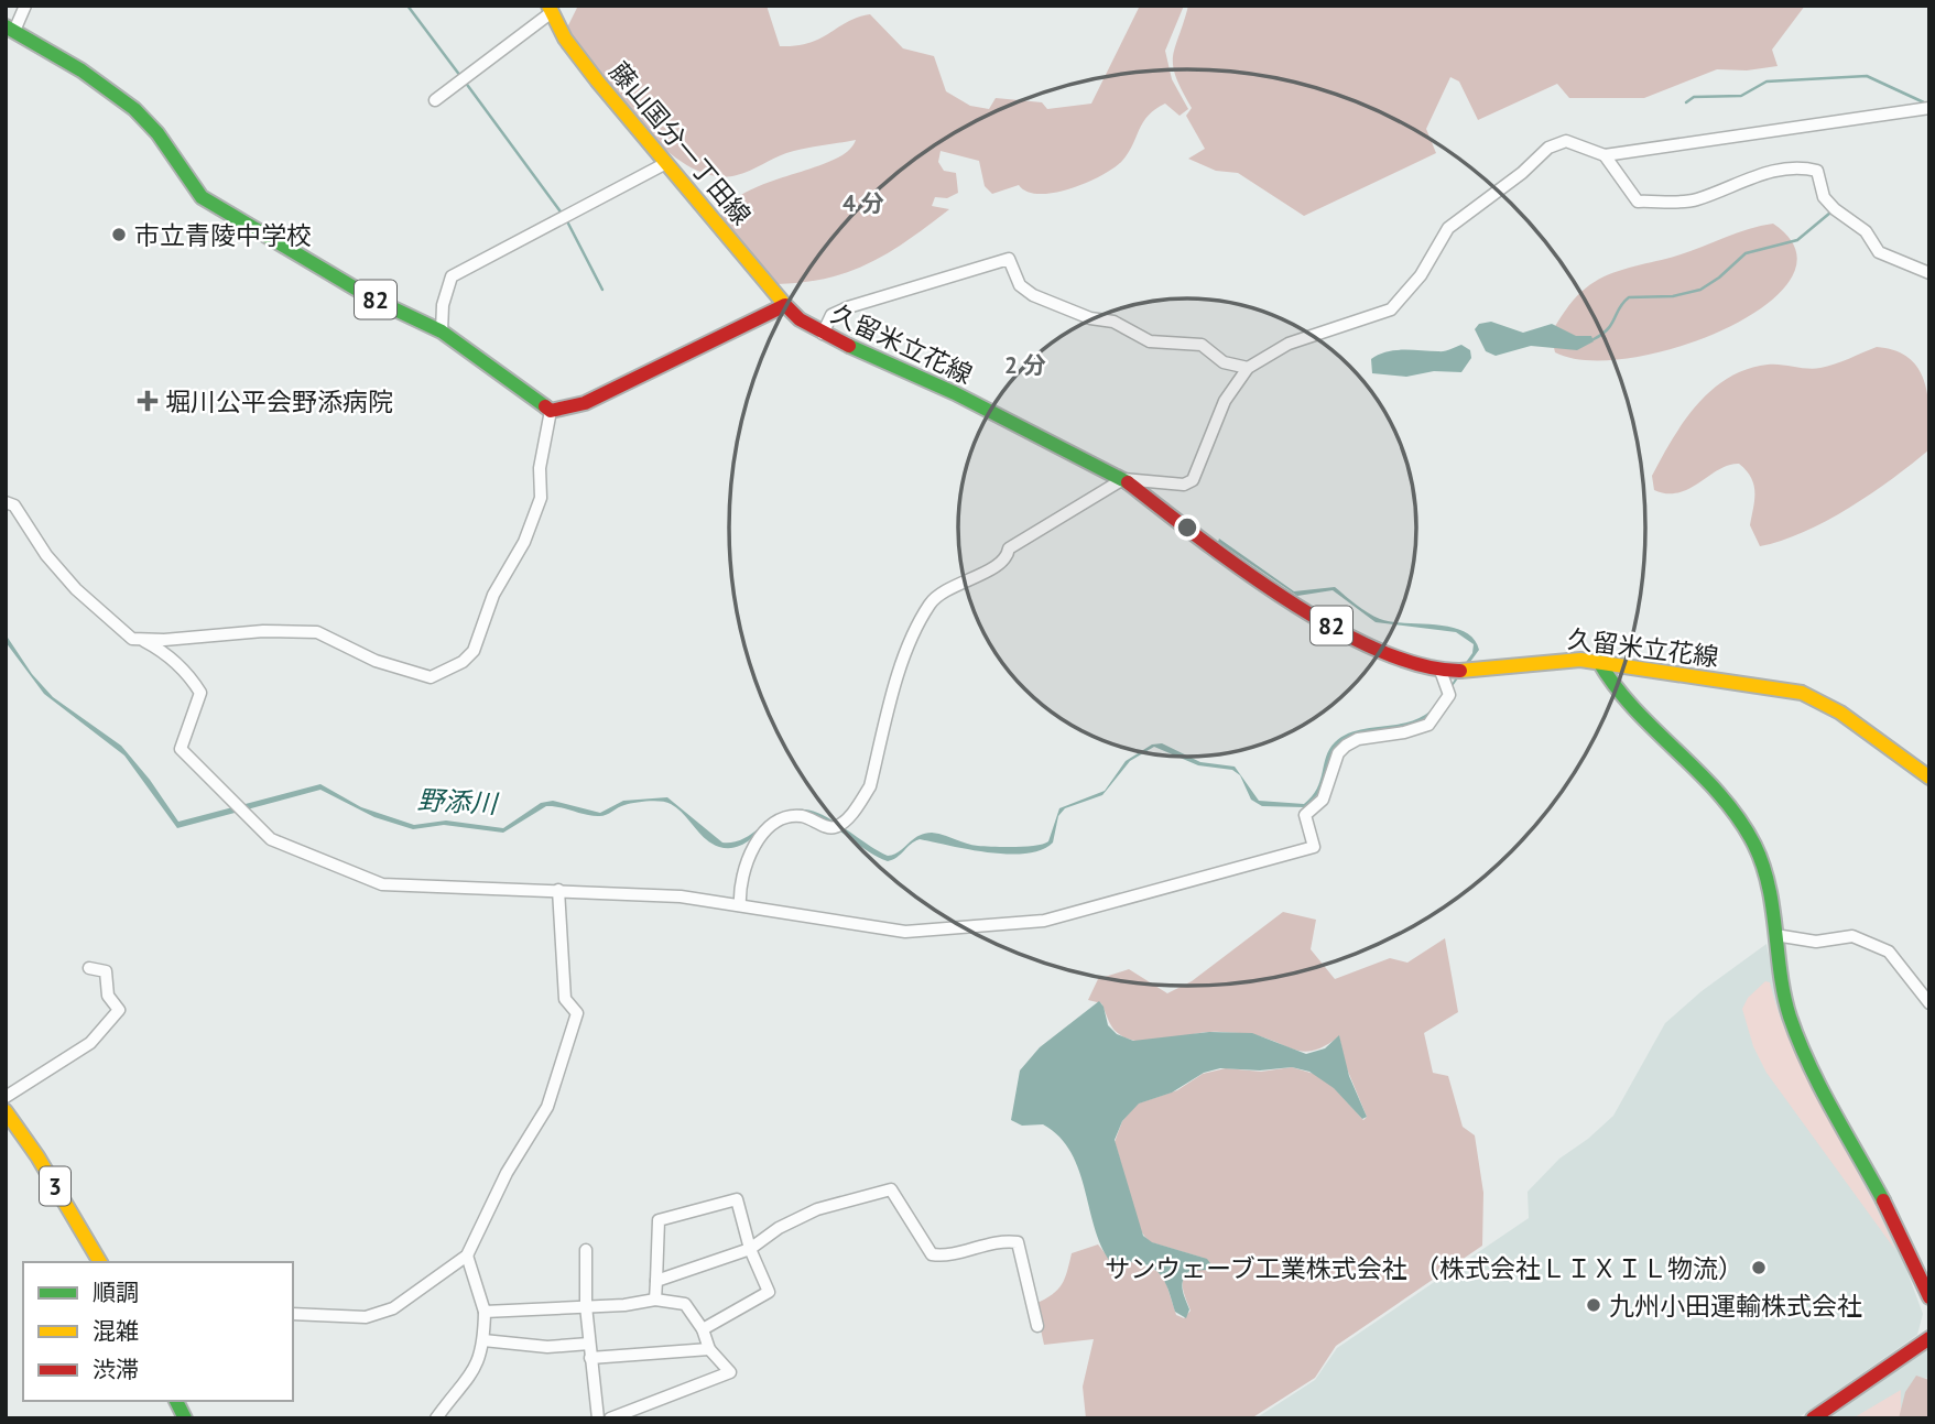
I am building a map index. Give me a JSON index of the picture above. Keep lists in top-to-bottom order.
{
  "streets": {
    "main road": [
      "藤山国分一丁田線",
      "82",
      "久留米立花線",
      "3"
    ]
  },
  "crossings": [
    ["藤山国分一丁田線", "久留米立花線"]
  ],
  "water": ["野添川"],
  "places": {
    "other": ["市立青陵中学校", "サンウェーブ工業株式会社 （株式会社ＬＩＸＩＬ物流）", "九州小田運輸株式会社"],
    "health": ["堀川公平会野添病院"]
  },
  "legend": ["順調", "混雑", "渋滞"],
  "rings": ["4 分", "2 分"]
}
